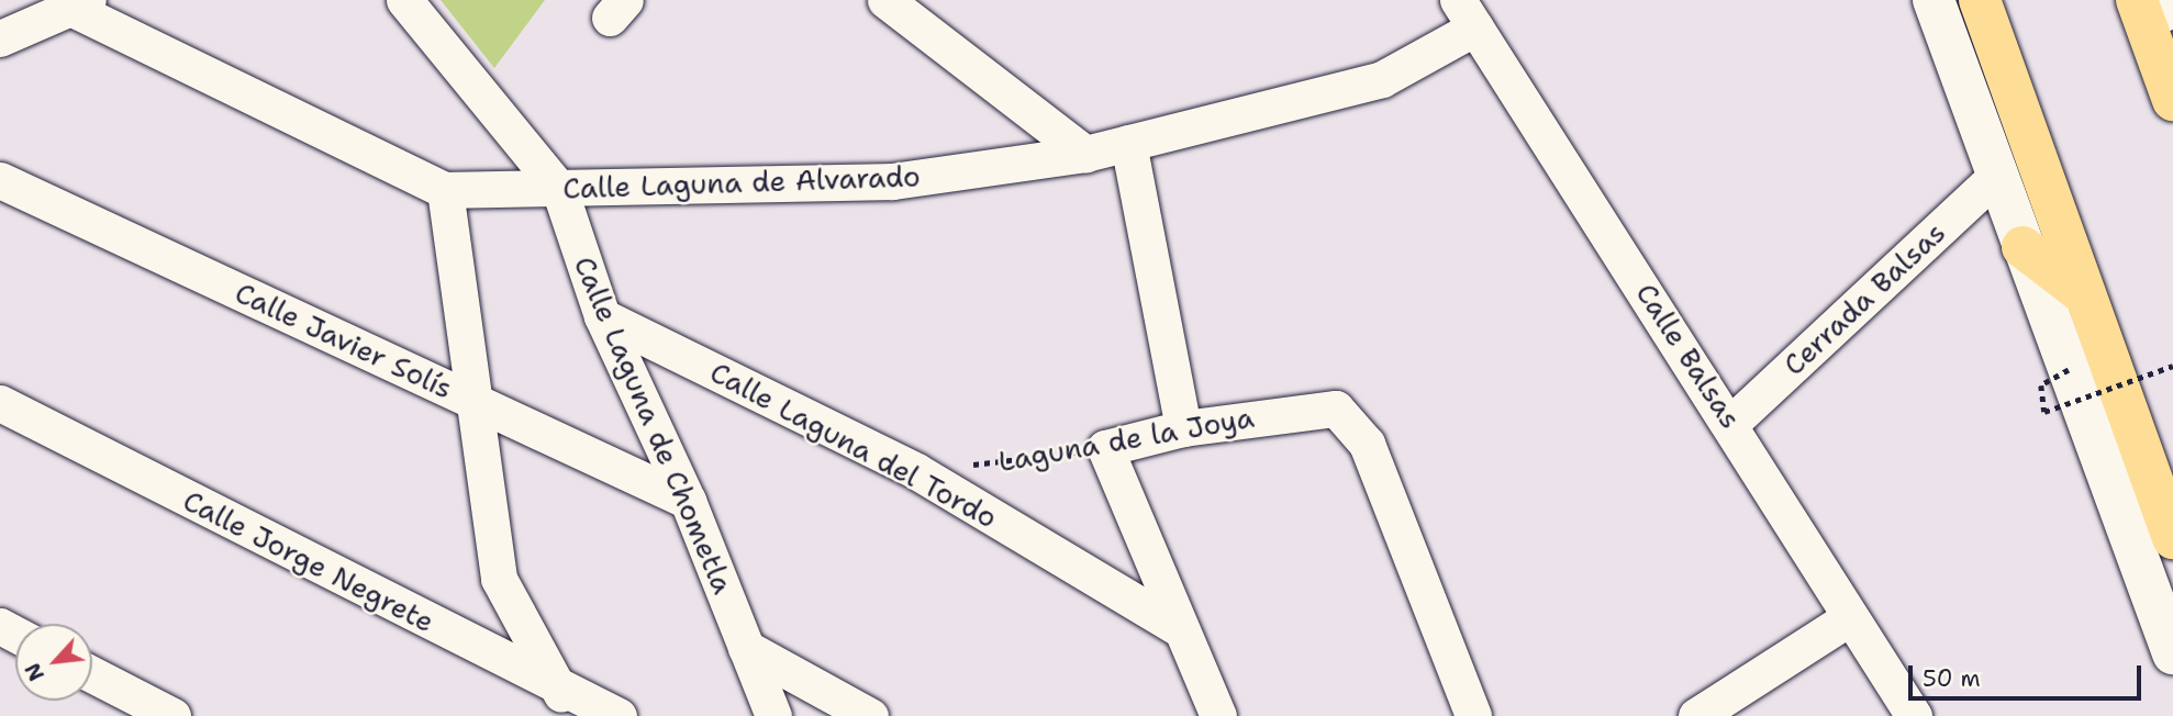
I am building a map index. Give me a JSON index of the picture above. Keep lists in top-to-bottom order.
{
  "streets": {
    "street": [
      "Calle Laguna de Alvarado",
      "Cerrada Balsas",
      "Calle Javier Solís",
      "Calle Balsas",
      "Calle Laguna de Chometla",
      "Laguna de la Joya",
      "Calle Laguna del Tordo",
      "Calle Jorge Negrete"
    ]
  },
  "crossings": [
    ["Calle Laguna de Alvarado", "Calle Balsas"],
    ["Calle Laguna de Alvarado", "Calle Laguna de Chometla"],
    ["Cerrada Balsas", "Calle Balsas"],
    ["Calle Javier Solís", "Calle Laguna de Chometla"],
    ["Calle Laguna de Chometla", "Calle Laguna del Tordo"],
    ["Laguna de la Joya", "Calle Laguna del Tordo"]
  ],
  "scale_bar": "50 m",
  "north": "bottom left"
}
